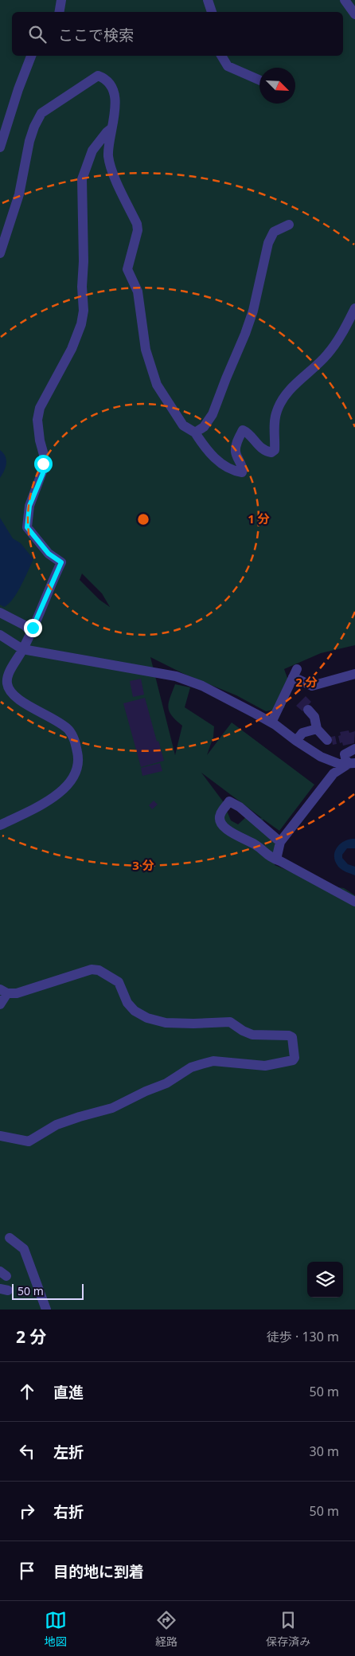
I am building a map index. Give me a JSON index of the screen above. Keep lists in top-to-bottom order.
{
  "scale_bar": "50 m",
  "north": "bottom right",
  "page": {
    "search": "ここで検索",
    "scale": "50 m",
    "heading": ["2 分", "徒歩 · 130 m"],
    "list": [
      ["直進", "50 m"],
      ["左折", "30 m"],
      ["右折", "50 m"],
      "目的地に到着"
    ],
    "nav": ["地図", "経路", "保存済み"]
  },
  "rings": ["1 分", "2 分", "3 分"]
}
